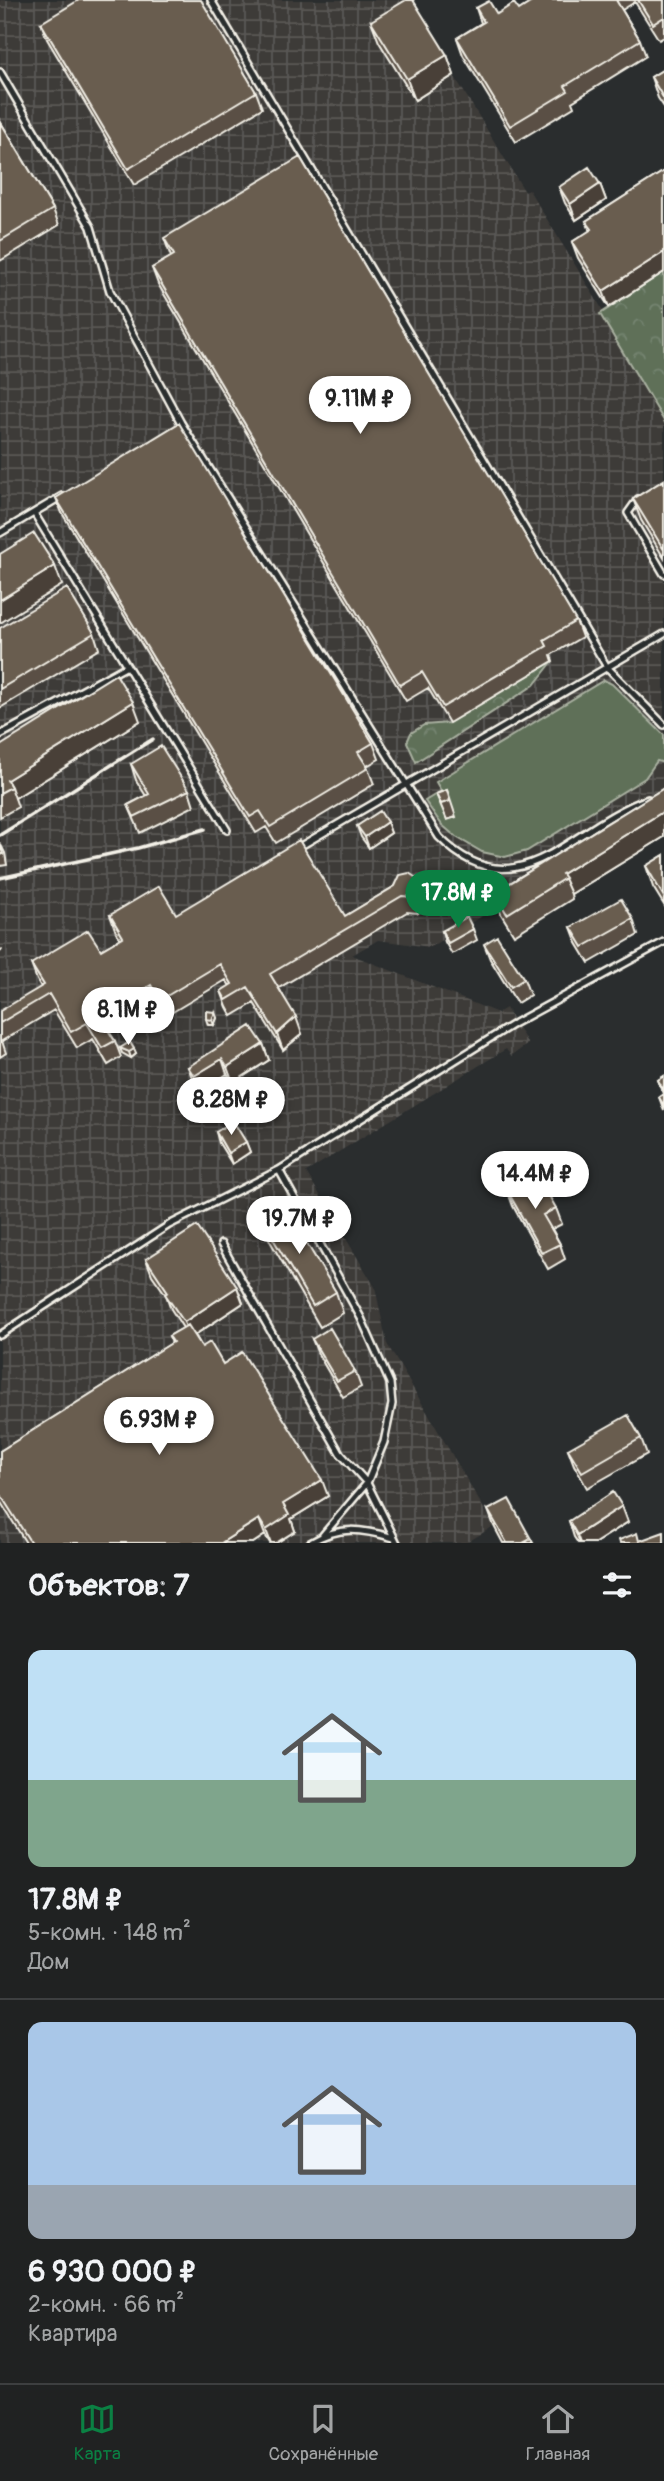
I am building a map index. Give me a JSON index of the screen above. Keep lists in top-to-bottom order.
{
  "page": {
    "price": [
      "9.11M ₽",
      "17.8M ₽",
      "8.1M ₽",
      "8.28M ₽",
      "14.4M ₽",
      "19.7M ₽",
      "6.93M ₽"
    ],
    "heading": "Объектов: 7",
    "list": [
      {
        "name": "17.8M ₽",
        "note": "5-комн. · 148 m² · Дом"
      },
      {
        "name": "6 930 000 ₽",
        "note": "2-комн. · 66 m² · Квартира"
      }
    ],
    "tabs": ["Карта", "Сохранённые", "Главная"]
  }
}
